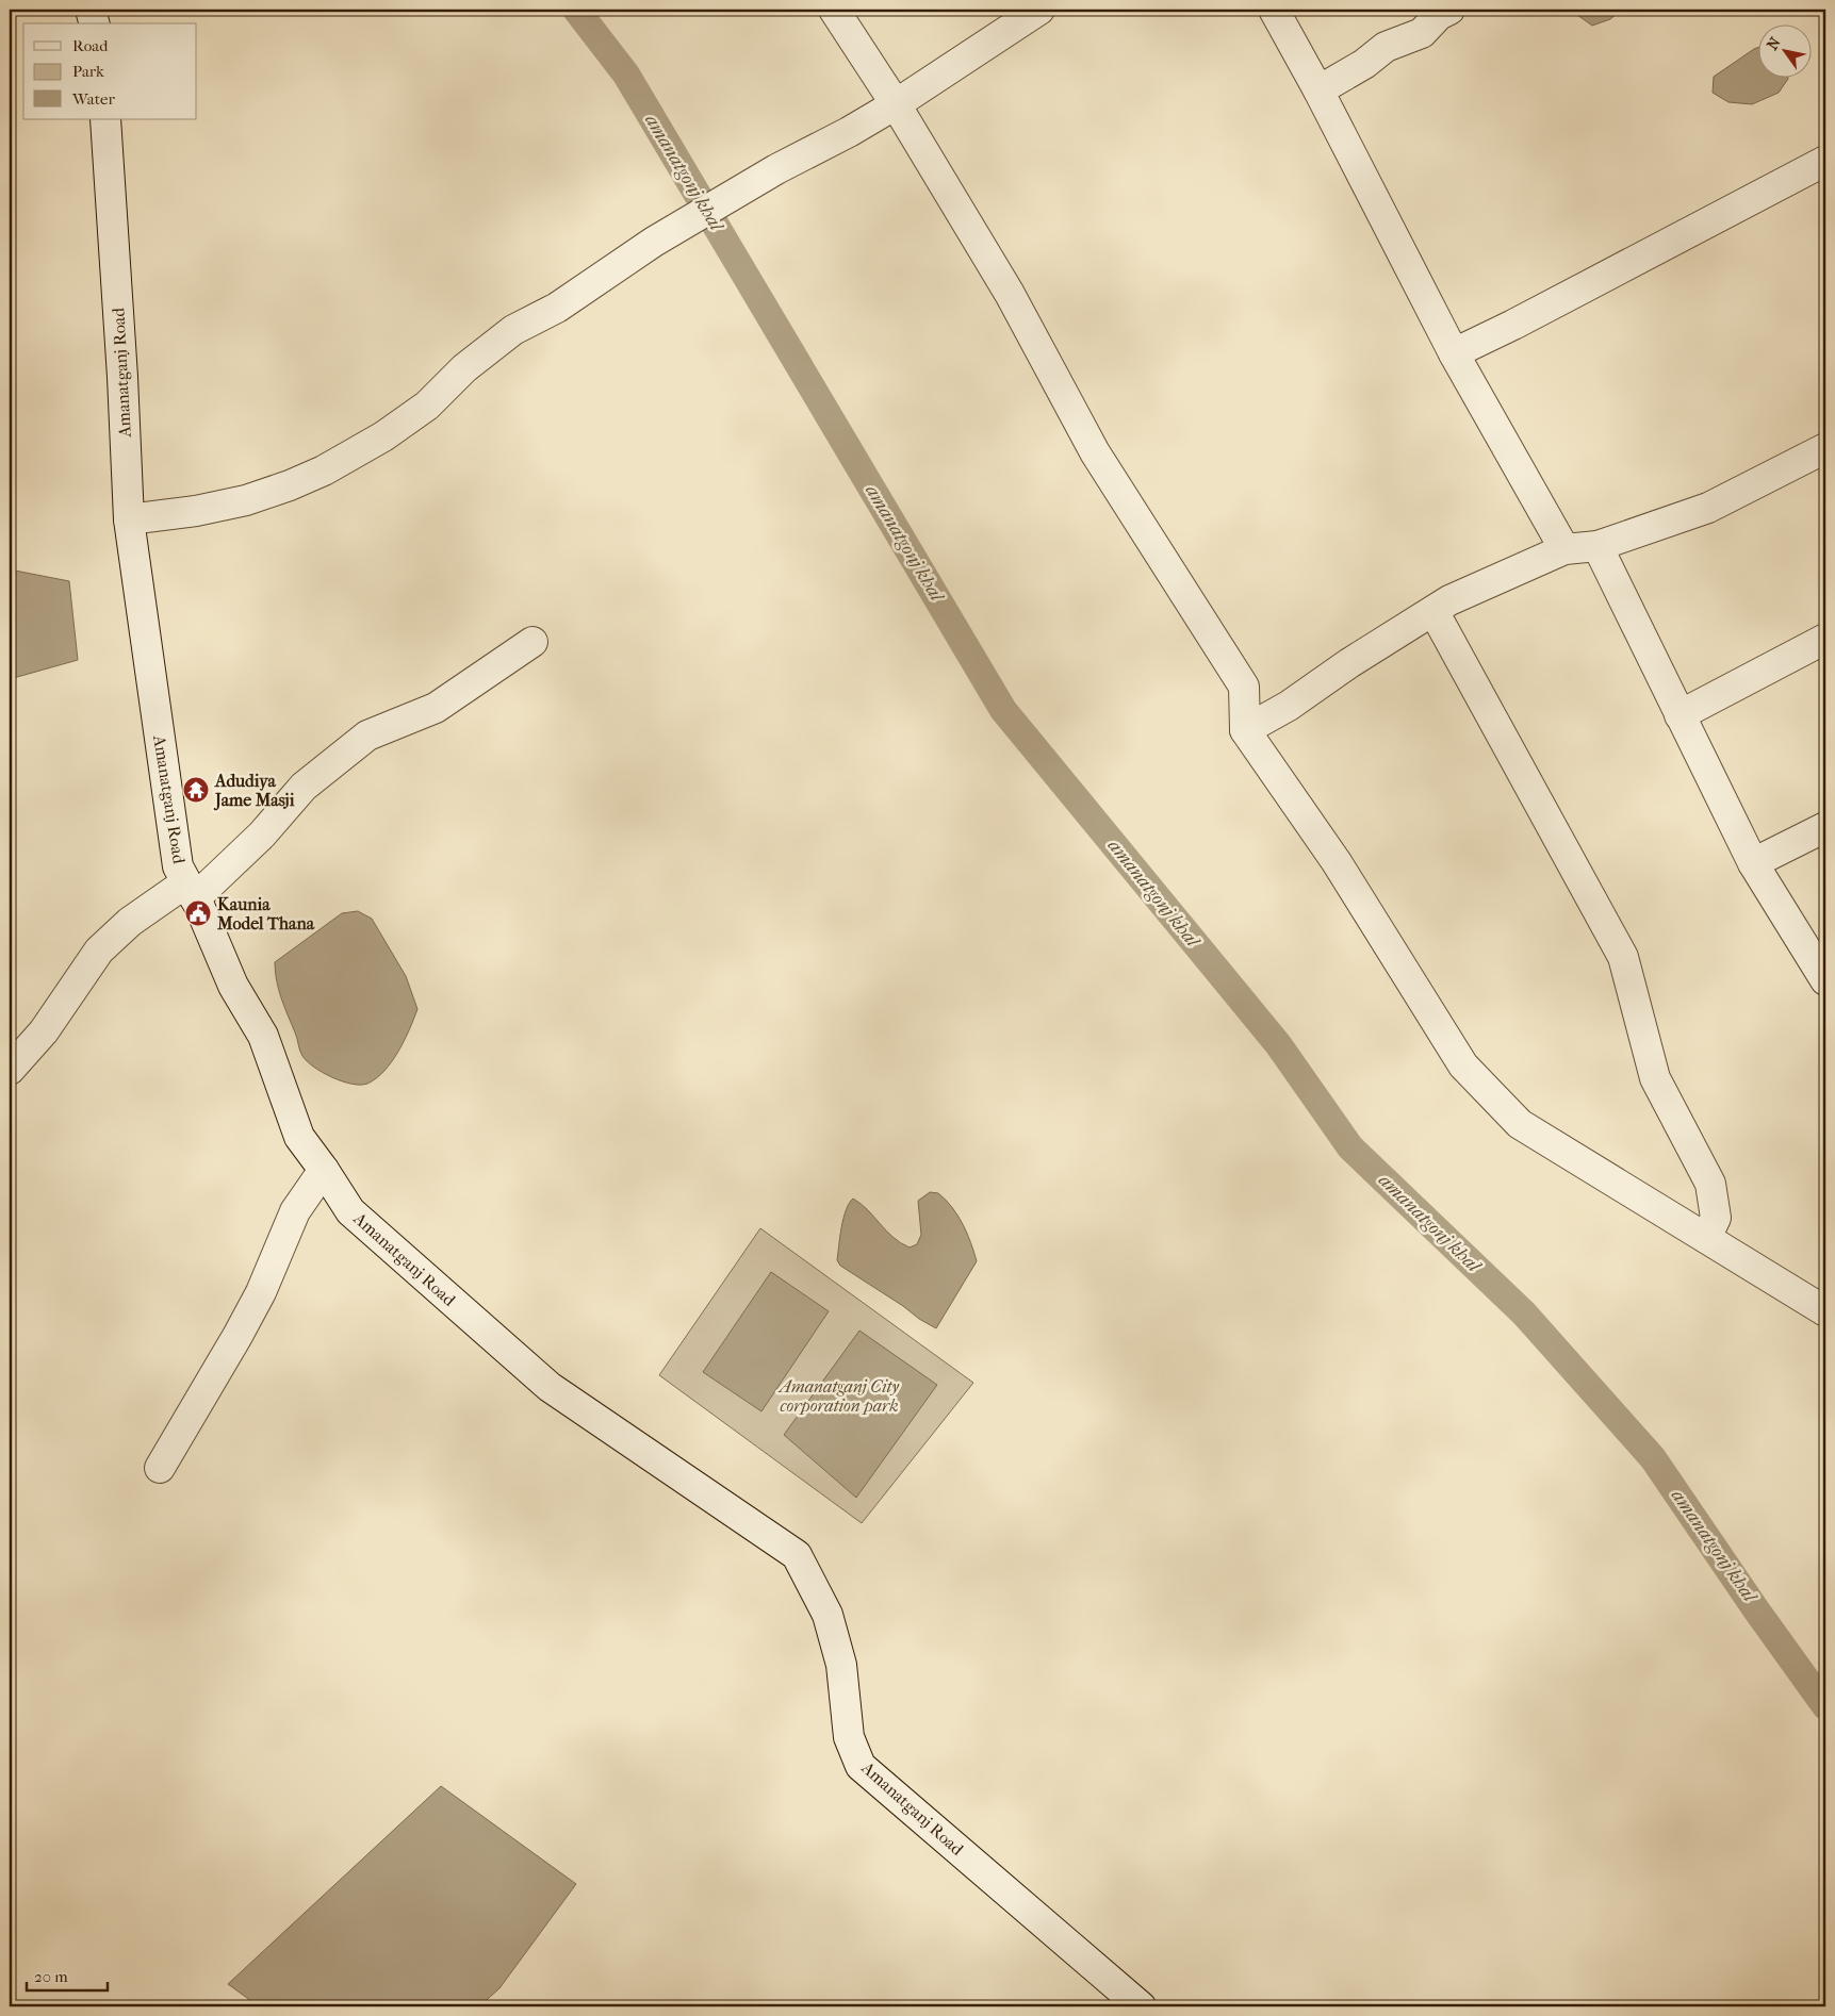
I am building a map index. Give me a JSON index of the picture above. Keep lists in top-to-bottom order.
{
  "streets": {
    "street": ["Amanatganj Road"]
  },
  "water": ["amanatgonj khal"],
  "parks": ["Amanatganj City corporation park"],
  "places": {
    "temple": ["Adudiya Jame Masji"],
    "public building": ["Kaunia Model Thana"]
  },
  "legend": ["Road", "Park", "Water"],
  "scale_bar": "20 m",
  "north": "top left"
}
